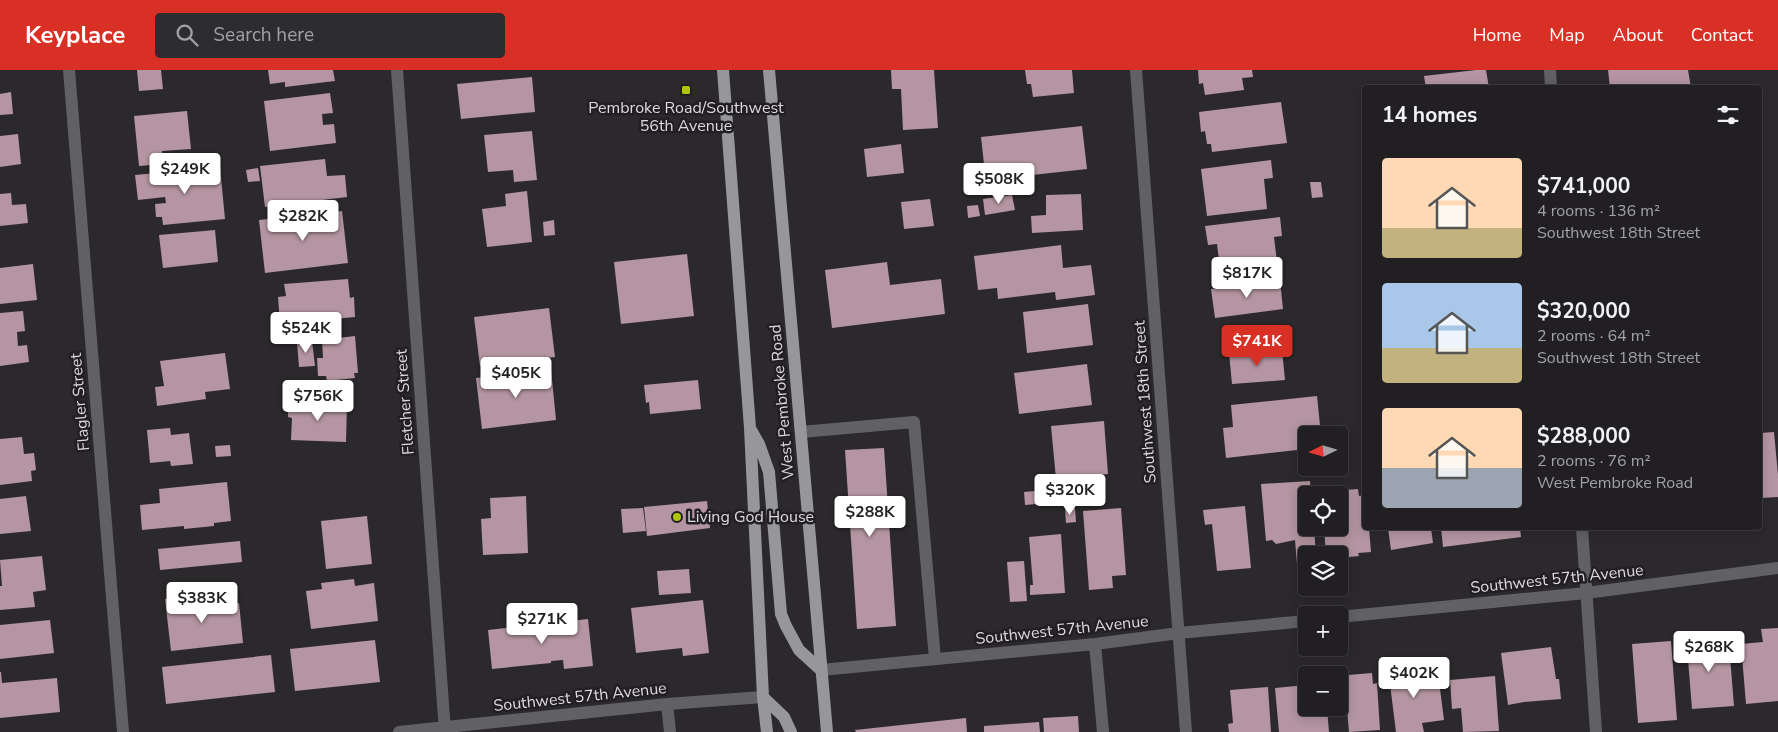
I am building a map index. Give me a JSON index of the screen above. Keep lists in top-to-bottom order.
{
  "streets": {
    "main road": ["West Pembroke Road"],
    "street": [
      "Flagler Street",
      "Fletcher Street",
      "Southwest 18th Street",
      "Southwest 57th Avenue"
    ]
  },
  "crossings": [
    ["Fletcher Street", "Southwest 57th Avenue"],
    ["West Pembroke Road", "Southwest 57th Avenue"],
    ["Southwest 18th Street", "Southwest 57th Avenue"]
  ],
  "places": {
    "transit": ["Pembroke Road/Southwest 56th Avenue"],
    "other": ["Living God House"]
  },
  "north": "left",
  "page": {
    "header": "Keyplace",
    "search": "Search here",
    "nav": [
      "Home",
      "Map",
      "About",
      "Contact"
    ],
    "heading": "14 homes",
    "list": [
      {
        "name": "$741,000",
        "note": "4 rooms · 136 m² · Southwest 18th Street"
      },
      {
        "name": "$320,000",
        "note": "2 rooms · 64 m² · Southwest 18th Street"
      },
      {
        "name": "$288,000",
        "note": "2 rooms · 76 m² · West Pembroke Road"
      }
    ],
    "price": [
      "$249K",
      "$508K",
      "$282K",
      "$817K",
      "$524K",
      "$741K",
      "$405K",
      "$756K",
      "$320K",
      "$288K",
      "$383K",
      "$271K",
      "$268K",
      "$402K"
    ],
    "map_buttons": ["+", "−"]
  }
}
